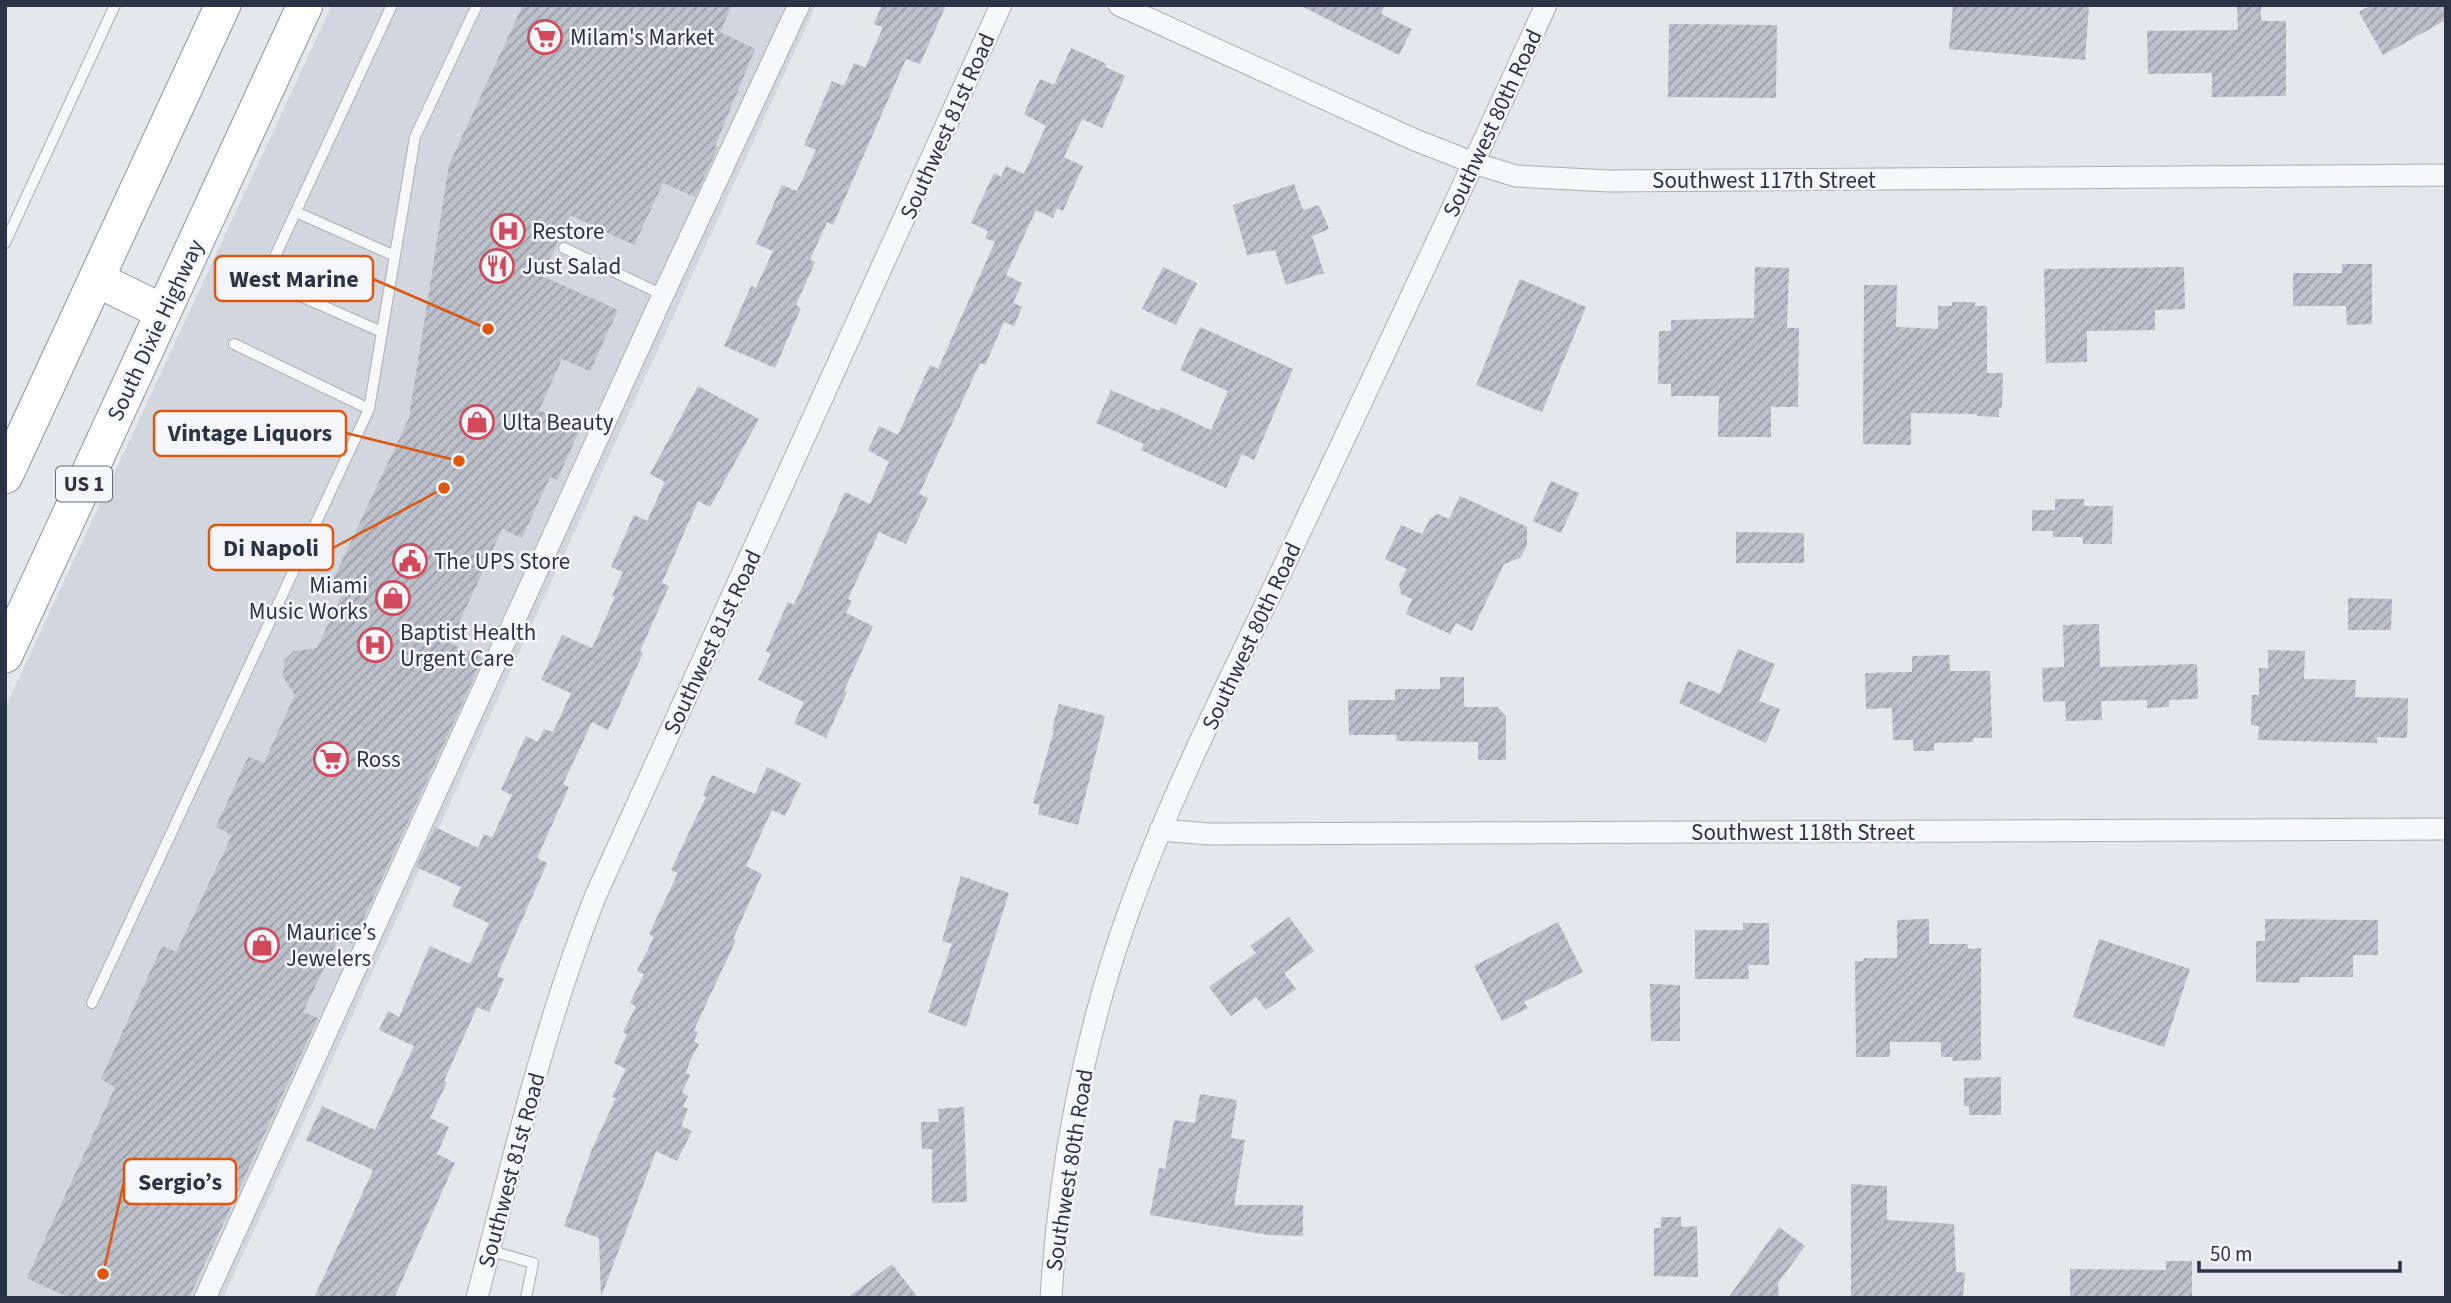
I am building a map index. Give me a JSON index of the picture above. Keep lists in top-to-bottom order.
{
  "streets": {
    "highway": ["South Dixie Highway", "US 1"],
    "street": [
      "Southwest 80th Road",
      "Southwest 81st Road",
      "Southwest 117th Street",
      "Southwest 118th Street"
    ]
  },
  "crossings": [
    ["Southwest 80th Road", "Southwest 117th Street"],
    ["Southwest 80th Road", "Southwest 118th Street"]
  ],
  "places": {
    "supermarket": ["Milam's Market", "Ross"],
    "hospital": ["Restore", "Baptist Health Urgent Care"],
    "restaurant": ["Just Salad"],
    "other": [
      "West Marine",
      "Vintage Liquors",
      "Di Napoli",
      "Sergio’s"
    ],
    "shop": ["Ulta Beauty", "Miami Music Works", "Maurice’s Jewelers"],
    "public building": ["The UPS Store"]
  },
  "scale_bar": "50 m"
}
